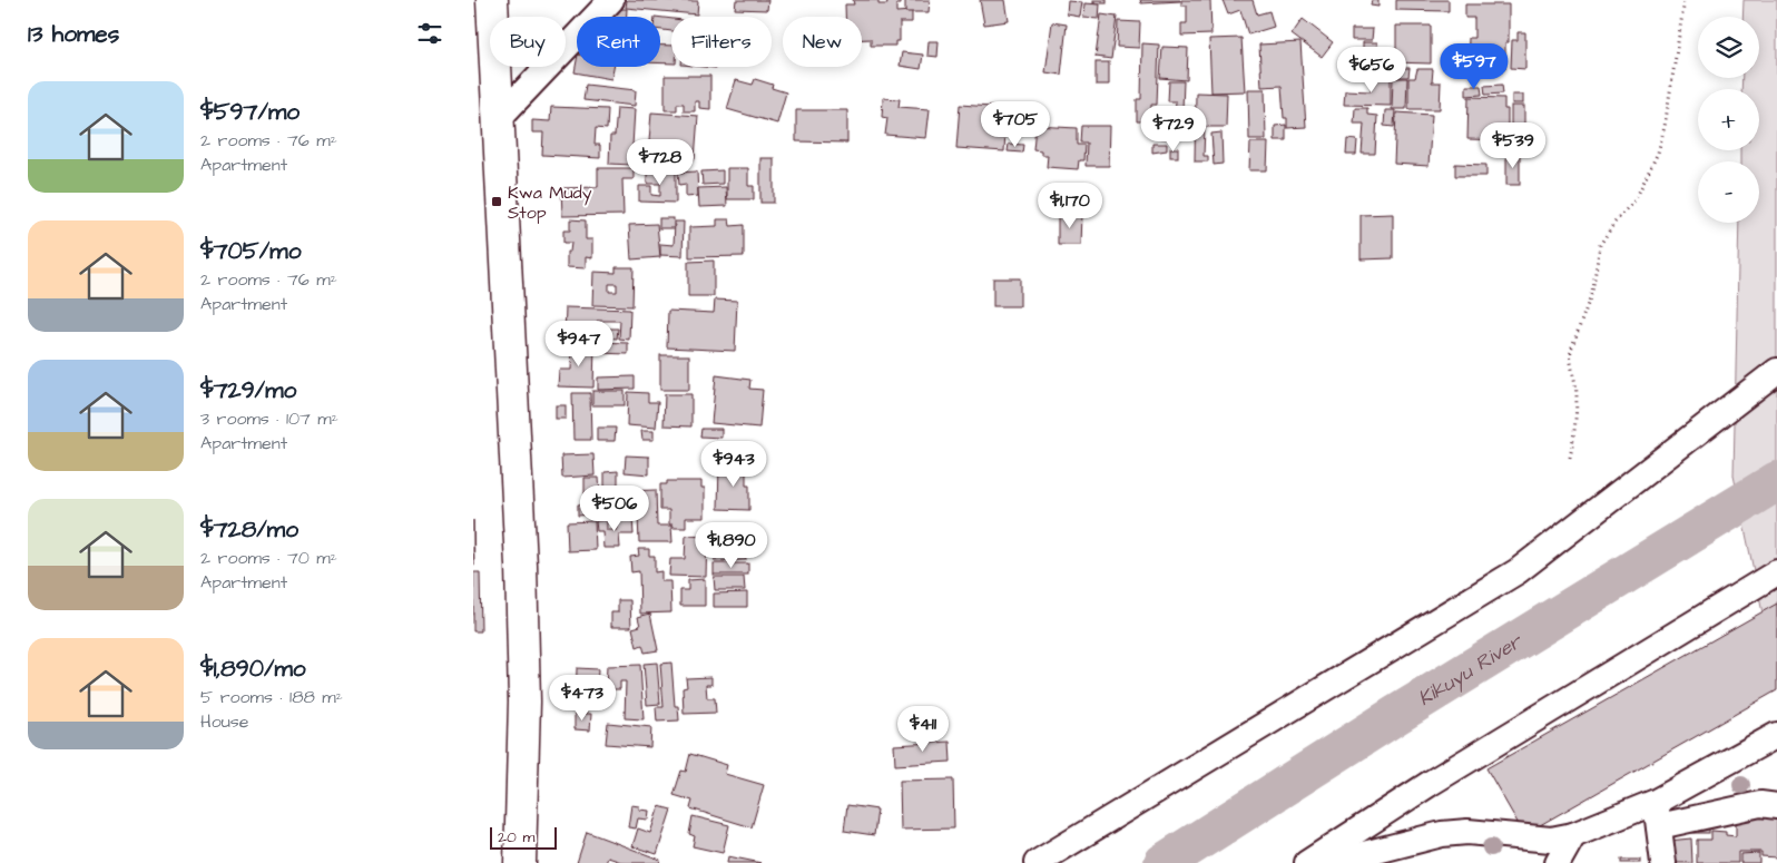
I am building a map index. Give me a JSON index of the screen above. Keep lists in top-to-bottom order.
{
  "water": ["Kikuyu River"],
  "places": {
    "transit": ["Kwa Mudy Stop"]
  },
  "scale_bar": "20 m",
  "page": {
    "heading": "13 homes",
    "map_buttons": ["+", "−"],
    "chip": [
      "Buy",
      "Rent",
      "Filters",
      "New"
    ],
    "price": [
      "$597",
      "$656",
      "$705",
      "$729",
      "$539",
      "$728",
      "$1,170",
      "$947",
      "$943",
      "$506",
      "$1,890",
      "$473",
      "$411"
    ],
    "list": [
      {
        "name": "$597/mo",
        "note": "2 rooms · 76 m² · Apartment"
      },
      {
        "name": "$705/mo",
        "note": "2 rooms · 76 m² · Apartment"
      },
      {
        "name": "$729/mo",
        "note": "3 rooms · 107 m² · Apartment"
      },
      {
        "name": "$728/mo",
        "note": "2 rooms · 70 m² · Apartment"
      },
      {
        "name": "$1,890/mo",
        "note": "5 rooms · 188 m² · House"
      }
    ],
    "scale": "20 m"
  }
}
